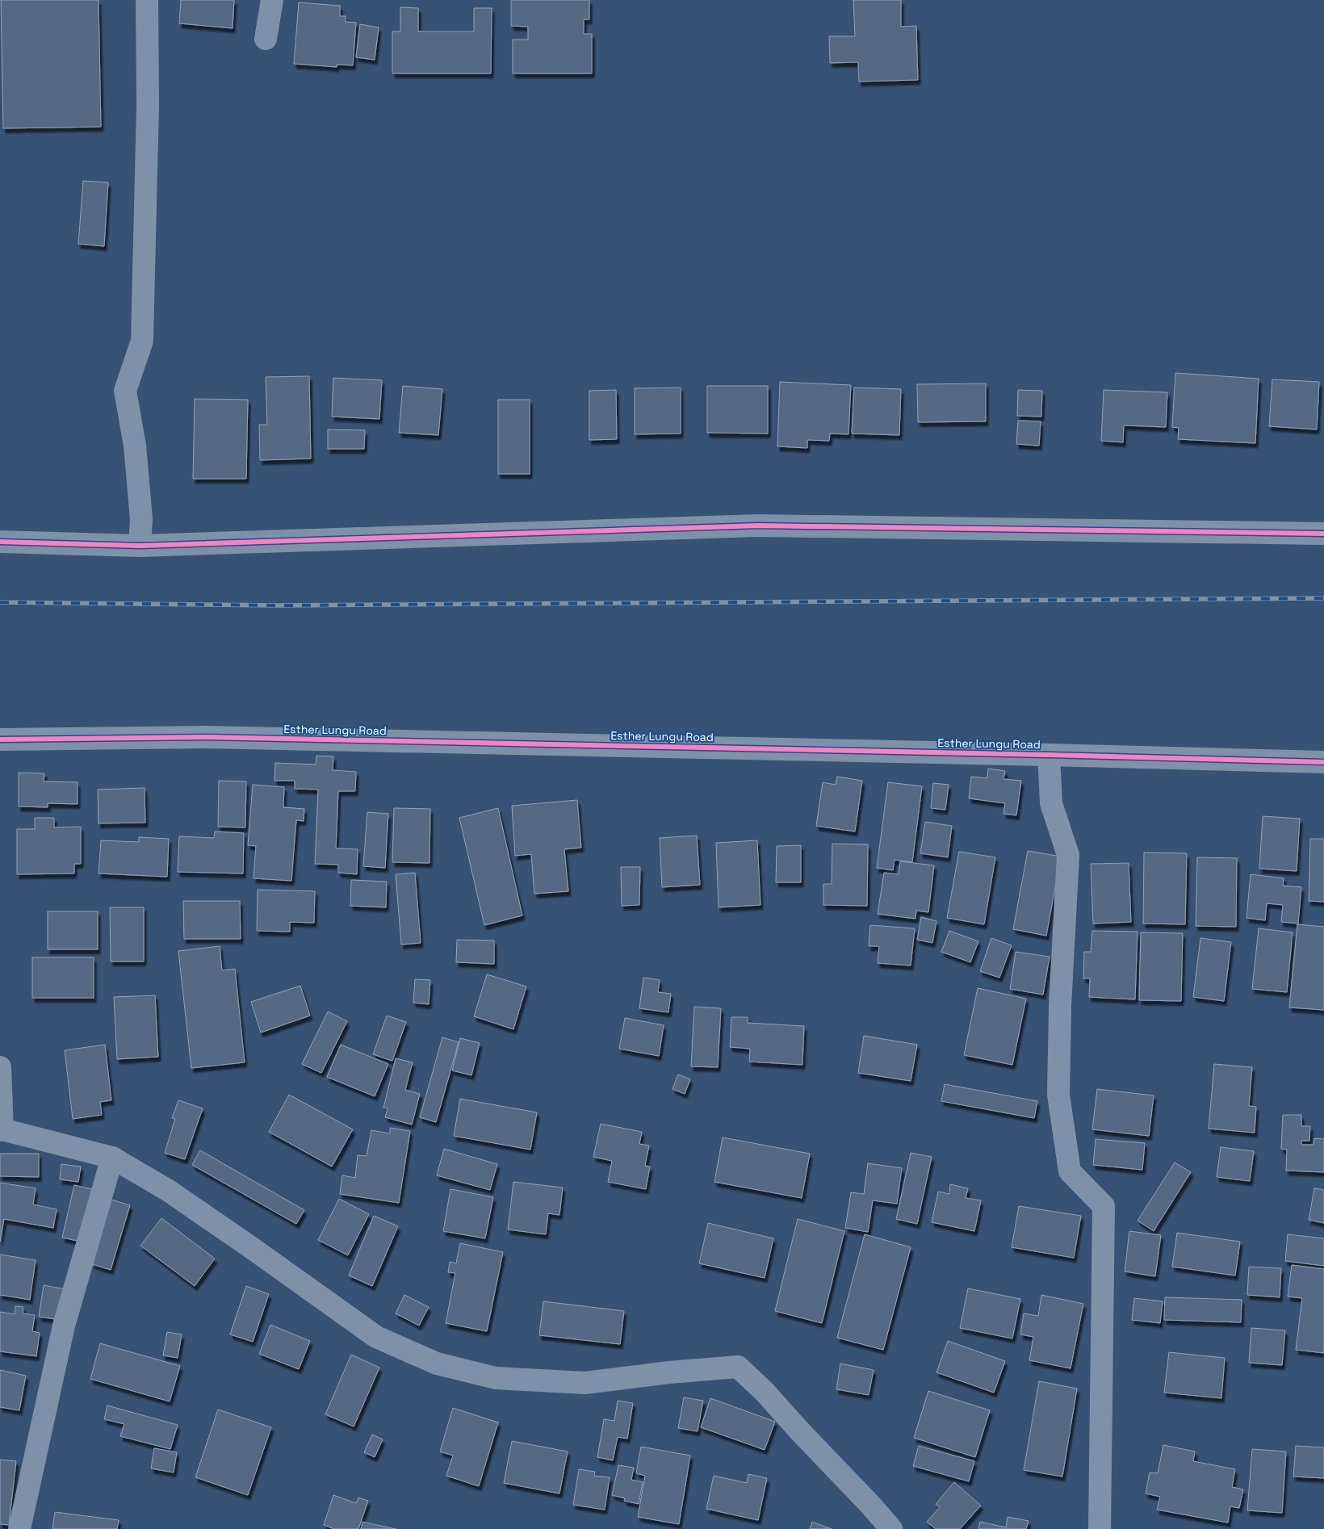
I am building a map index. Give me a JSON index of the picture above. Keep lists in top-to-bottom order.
{
  "streets": {
    "street": ["Esther Lungu Road"]
  }
}
